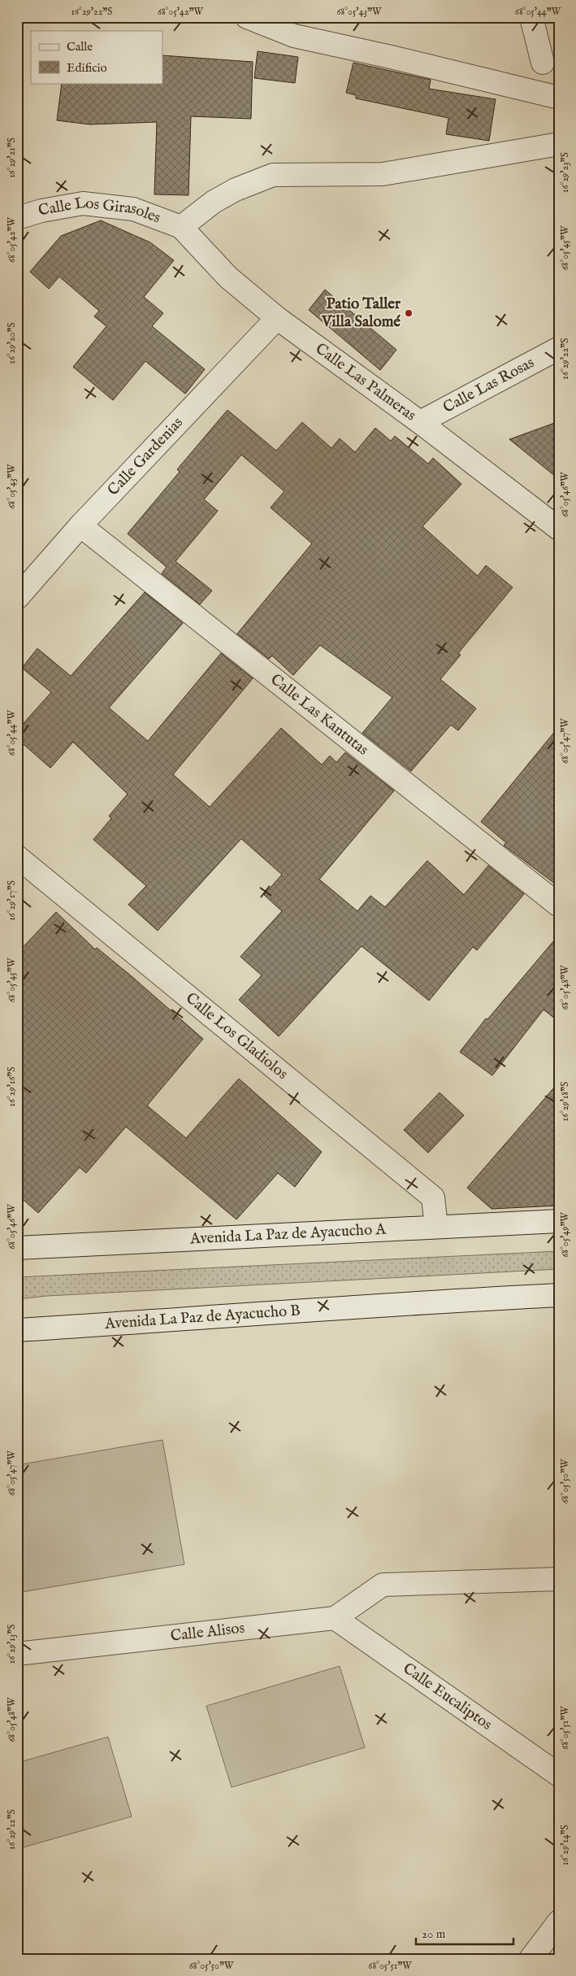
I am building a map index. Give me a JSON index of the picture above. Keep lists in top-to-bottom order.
{
  "streets": {
    "street": [
      "Calle Los Girasoles",
      "Calle Las Palmeras",
      "Calle Las Rosas",
      "Calle Gardenias",
      "Calle Las Kantutas",
      "Calle Los Gladiolos",
      "Avenida La Paz de Ayacucho A",
      "Avenida La Paz de Ayacucho B",
      "Calle Alisos",
      "Calle Eucaliptos"
    ]
  },
  "crossings": [
    ["Calle Los Girasoles", "Calle Las Palmeras"],
    ["Calle Las Palmeras", "Calle Las Rosas"],
    ["Calle Las Palmeras", "Calle Gardenias"],
    ["Calle Gardenias", "Calle Las Kantutas"],
    ["Calle Los Gladiolos", "Avenida La Paz de Ayacucho A"],
    ["Calle Alisos", "Calle Eucaliptos"]
  ],
  "places": ["Patio Taller Villa Salomé"],
  "legend": ["Calle", "Edificio"],
  "scale_bar": "20 m",
  "coordinates": [
    "16°29'22\"S",
    "68°05'42\"W",
    "68°05'43\"W",
    "68°05'44\"W",
    "16°29'21\"S",
    "16°29'23\"S",
    "68°05'45\"W",
    "16°29'20\"S",
    "68°05'46\"W",
    "68°05'47\"W",
    "16°29'17\"S",
    "68°05'48\"W",
    "16°29'16\"S",
    "16°29'18\"S",
    "68°05'49\"W",
    "68°05'50\"W",
    "16°29'13\"S",
    "68°05'51\"W",
    "16°29'12\"S",
    "16°29'14\"S"
  ]
}
